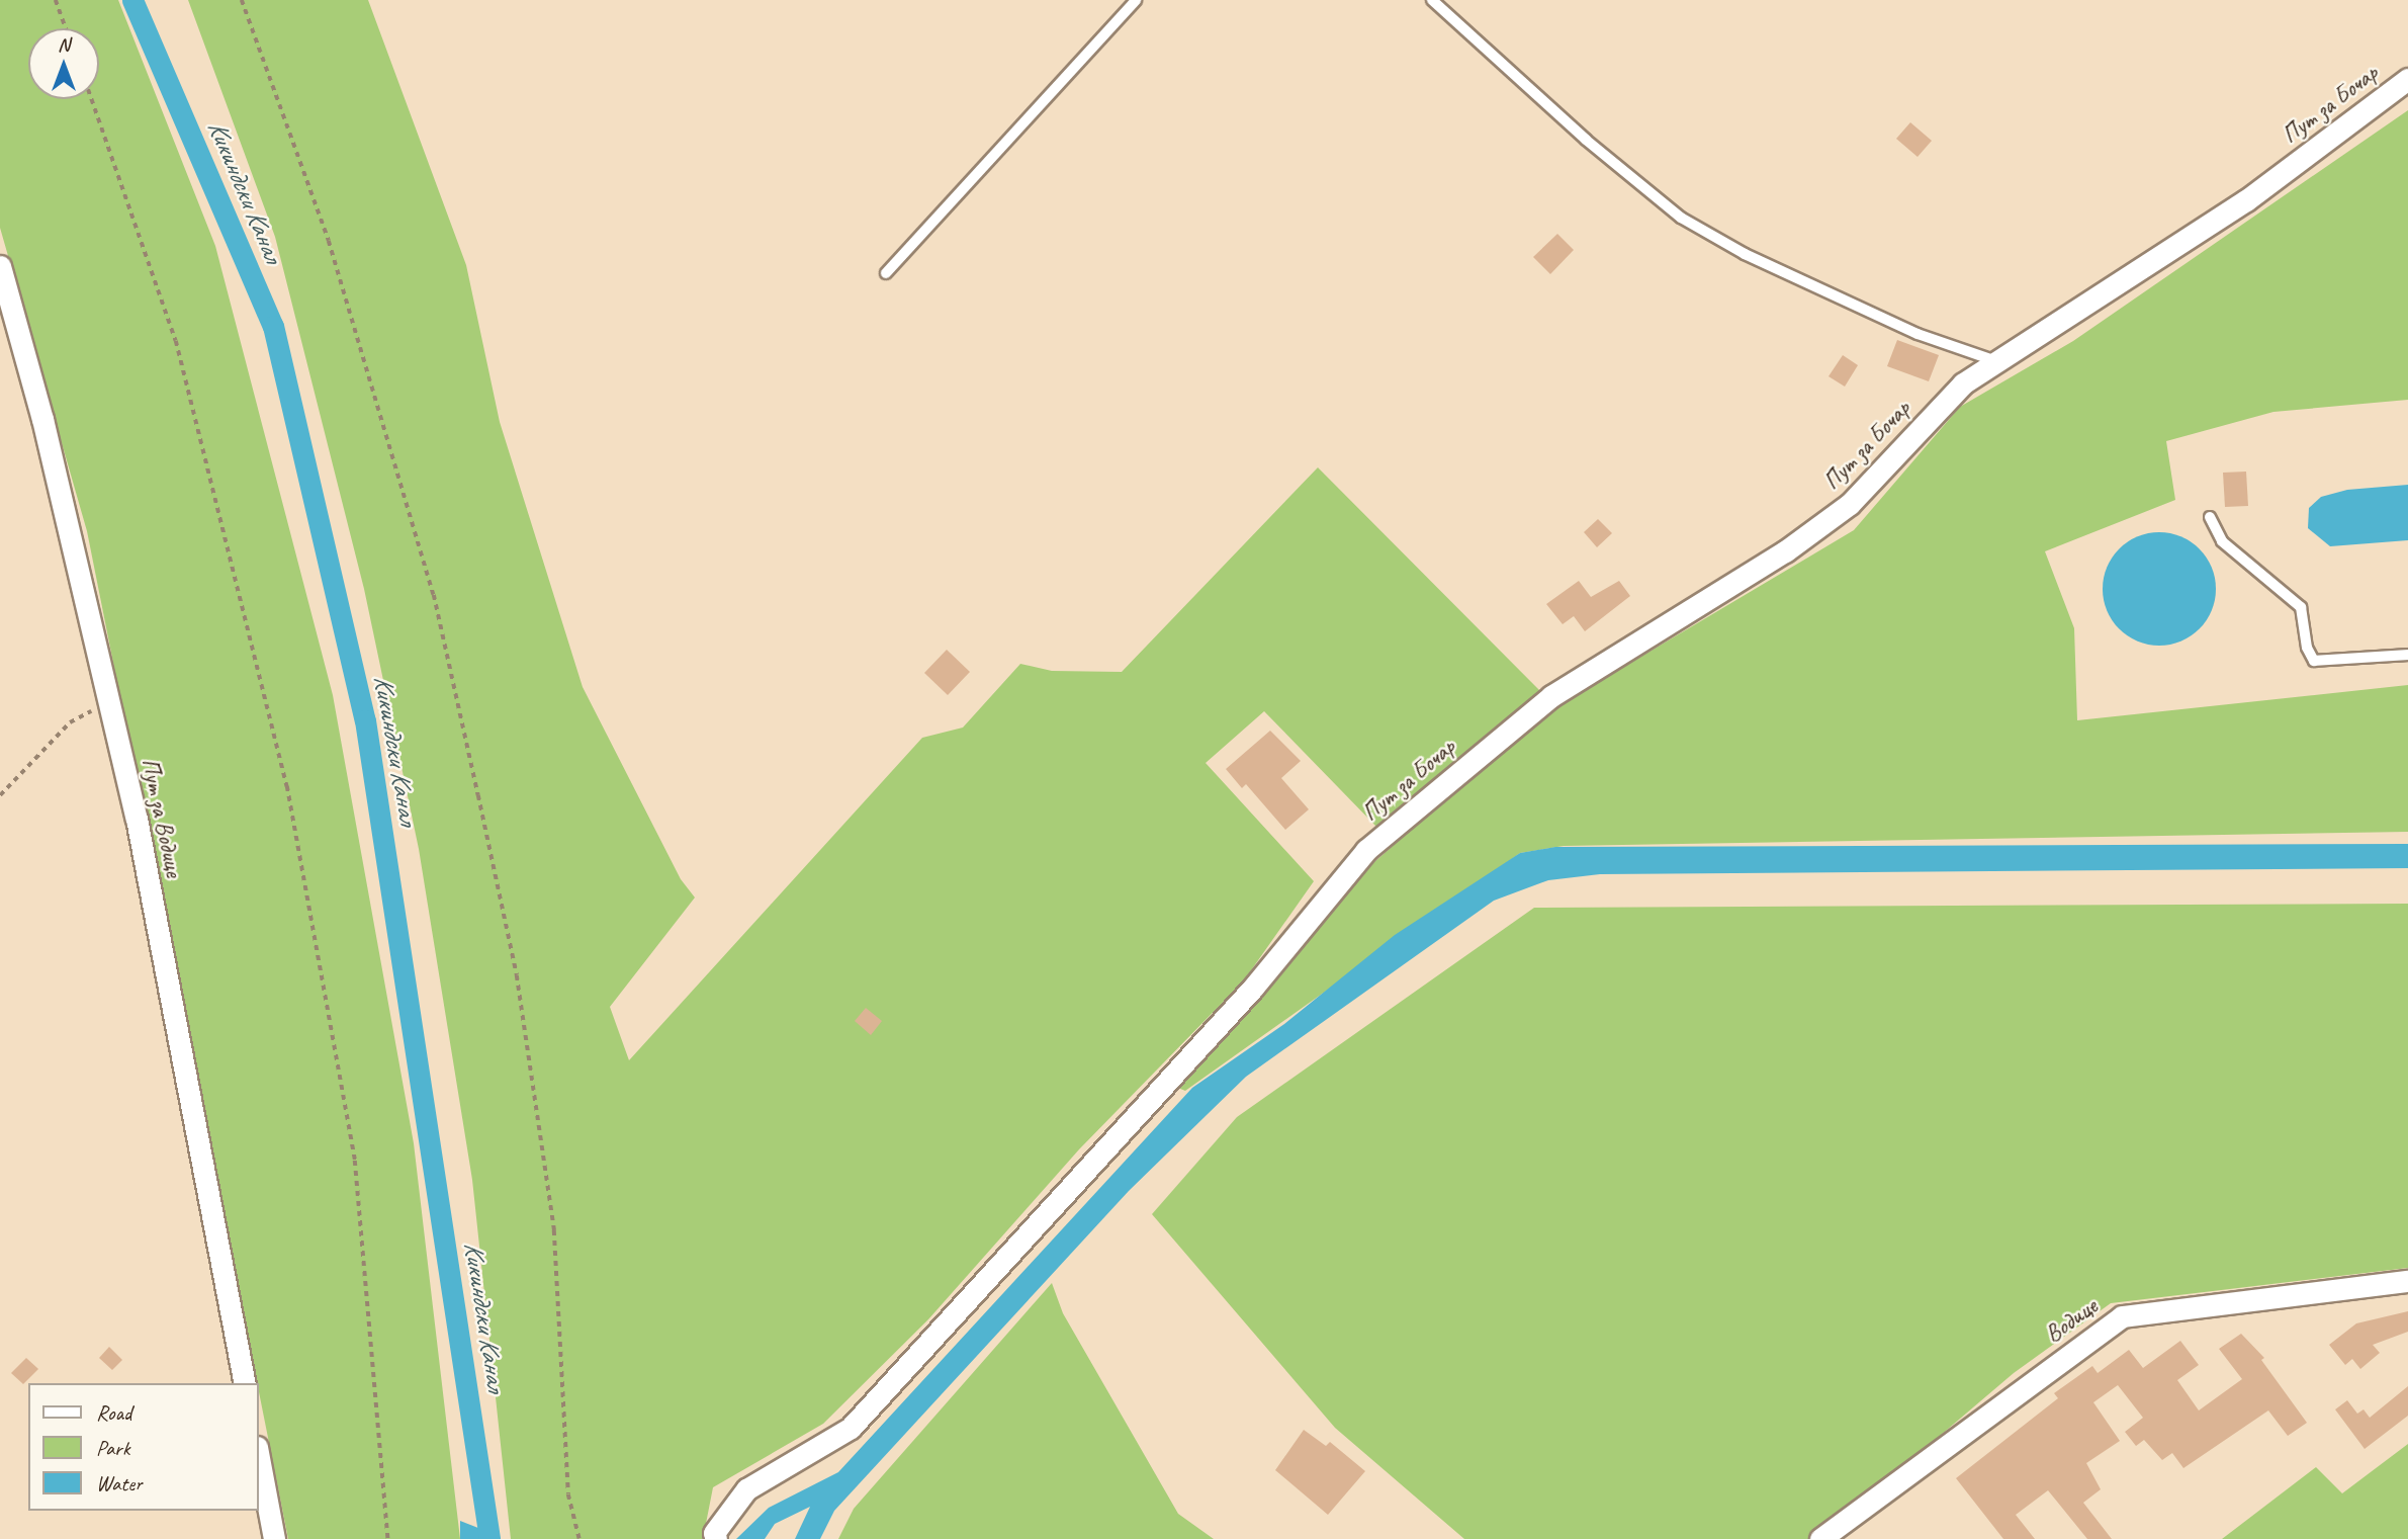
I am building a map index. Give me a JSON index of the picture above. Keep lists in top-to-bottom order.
{
  "streets": {
    "street": ["Пут за Бочар", "Пут за Водице", "Водице"]
  },
  "water": ["Кикиндски Канал"],
  "legend": ["Road", "Park", "Water"],
  "north": "top"
}
